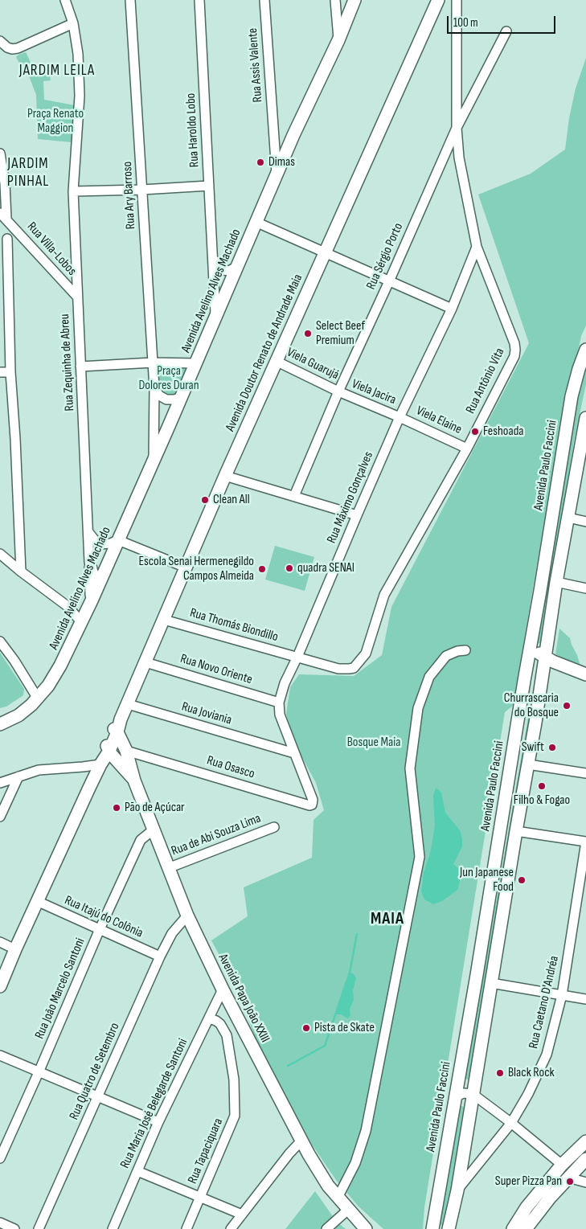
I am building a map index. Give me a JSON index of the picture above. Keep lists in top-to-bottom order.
{
  "streets": {
    "street": [
      "Rua Assis Valente",
      "Rua Haroldo Lobo",
      "Rua Ary Barroso",
      "Rua Villa-Lobos",
      "Rua Sérgio Porto",
      "Avenida Avelino Alves Machado",
      "Avenida Doutor Renato de Andrade Maia",
      "Rua Zequinha de Abreu",
      "Viela Guarujá",
      "Rua Antônio Vita",
      "Viela Jacira",
      "Viela Elaine",
      "Avenida Paulo Faccini",
      "Rua Máximo Gonçalves",
      "Rua Thomás Biondillo",
      "Rua Novo Oriente",
      "Rua Joviania",
      "Rua Osasco",
      "Rua de Abi Souza Lima",
      "Rua Itajú do Colônia",
      "Rua João Marcelo Santoni",
      "Avenida Papa João XXIII",
      "Rua Caetano D'Andréa",
      "Rua Quatro de Setembro",
      "Rua Maria José Belegarde Santoni",
      "Rua Tapaciquara"
    ]
  },
  "crossings": [
    ["Rua Assis Valente", "Avenida Avelino Alves Machado"],
    ["Rua Haroldo Lobo", "Avenida Avelino Alves Machado"],
    ["Rua Ary Barroso", "Avenida Avelino Alves Machado"],
    ["Rua Villa-Lobos", "Rua Zequinha de Abreu"],
    ["Rua Sérgio Porto", "Viela Guarujá"],
    ["Rua Sérgio Porto", "Rua Antônio Vita"],
    ["Rua Sérgio Porto", "Viela Jacira"],
    ["Avenida Doutor Renato de Andrade Maia", "Viela Guarujá"],
    ["Avenida Doutor Renato de Andrade Maia", "Rua Thomás Biondillo"],
    ["Avenida Doutor Renato de Andrade Maia", "Rua Novo Oriente"],
    ["Avenida Doutor Renato de Andrade Maia", "Rua Joviania"],
    ["Avenida Doutor Renato de Andrade Maia", "Rua Itajú do Colônia"],
    ["Avenida Doutor Renato de Andrade Maia", "Avenida Papa João XXIII"],
    ["Viela Guarujá", "Viela Jacira"],
    ["Rua Antônio Vita", "Viela Elaine"],
    ["Rua Antônio Vita", "Rua Máximo Gonçalves"],
    ["Rua Antônio Vita", "Rua Thomás Biondillo"],
    ["Viela Jacira", "Viela Elaine"],
    ["Viela Jacira", "Rua Máximo Gonçalves"],
    ["Viela Elaine", "Rua Máximo Gonçalves"],
    ["Rua Máximo Gonçalves", "Rua Thomás Biondillo"],
    ["Rua Máximo Gonçalves", "Rua Novo Oriente"],
    ["Rua Máximo Gonçalves", "Rua Joviania"],
    ["Rua Máximo Gonçalves", "Rua Osasco"],
    ["Rua Osasco", "Avenida Papa João XXIII"],
    ["Rua de Abi Souza Lima", "Avenida Papa João XXIII"],
    ["Rua Itajú do Colônia", "Rua João Marcelo Santoni"],
    ["Rua Itajú do Colônia", "Rua Quatro de Setembro"],
    ["Rua João Marcelo Santoni", "Avenida Papa João XXIII"],
    ["Avenida Papa João XXIII", "Rua Quatro de Setembro"],
    ["Avenida Papa João XXIII", "Rua Maria José Belegarde Santoni"],
    ["Rua Maria José Belegarde Santoni", "Rua Tapaciquara"]
  ],
  "districts": ["JARDIM LEILA", "JARDIM PINHAL", "MAIA"],
  "parks": ["Praça Renato Maggion", "Praça Dolores Duran", "Bosque Maia"],
  "places": [
    "Dimas",
    "Select Beef Premium",
    "Feshoada",
    "Clean All",
    "quadra SENAI",
    "Escola Senai Hermenegildo Campos Almeida",
    "Churrascaria do Bosque",
    "Swift",
    "Filho & Fogao",
    "Pão de Açúcar",
    "Jun Japanese Food",
    "Pista de Skate",
    "Black Rock",
    "Super Pizza Pan"
  ],
  "scale_bar": "100 m"
}
